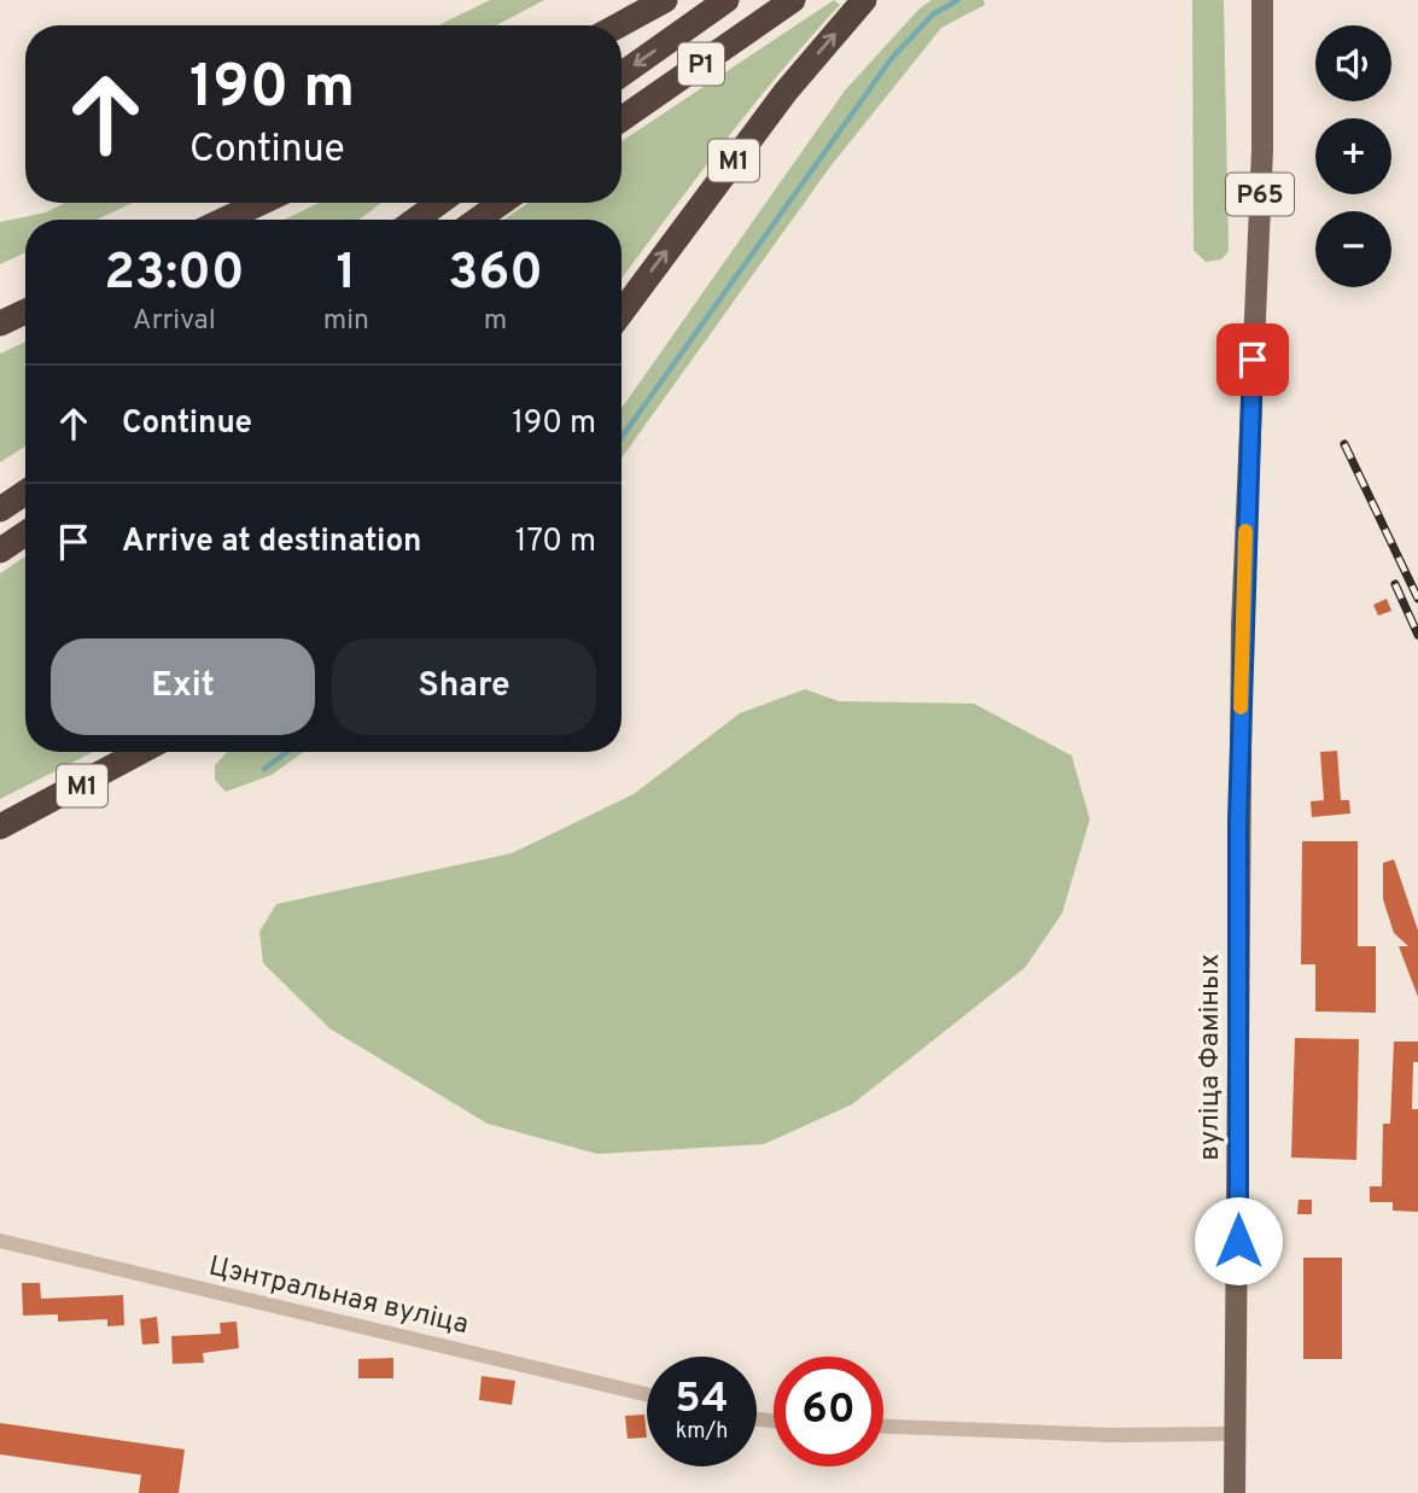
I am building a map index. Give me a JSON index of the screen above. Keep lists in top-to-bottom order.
{
  "streets": {
    "highway": ["Р1", "М1"],
    "main road": ["Р65", "вуліца Фаміных"],
    "street": ["Цэнтральная вуліца"]
  },
  "page": {
    "map_buttons": ["+", "−"],
    "turn": ["190 m", "Continue"],
    "eta": [
      "23:00",
      "Arrival",
      "1",
      "min",
      "360",
      "m"
    ],
    "list": [
      {
        "name": "Continue",
        "value": "190 m"
      },
      {
        "name": "Arrive at destination",
        "value": "170 m"
      }
    ],
    "buttons": ["Exit", "Share"],
    "speed": "54 km/h",
    "limit": "60"
  }
}
